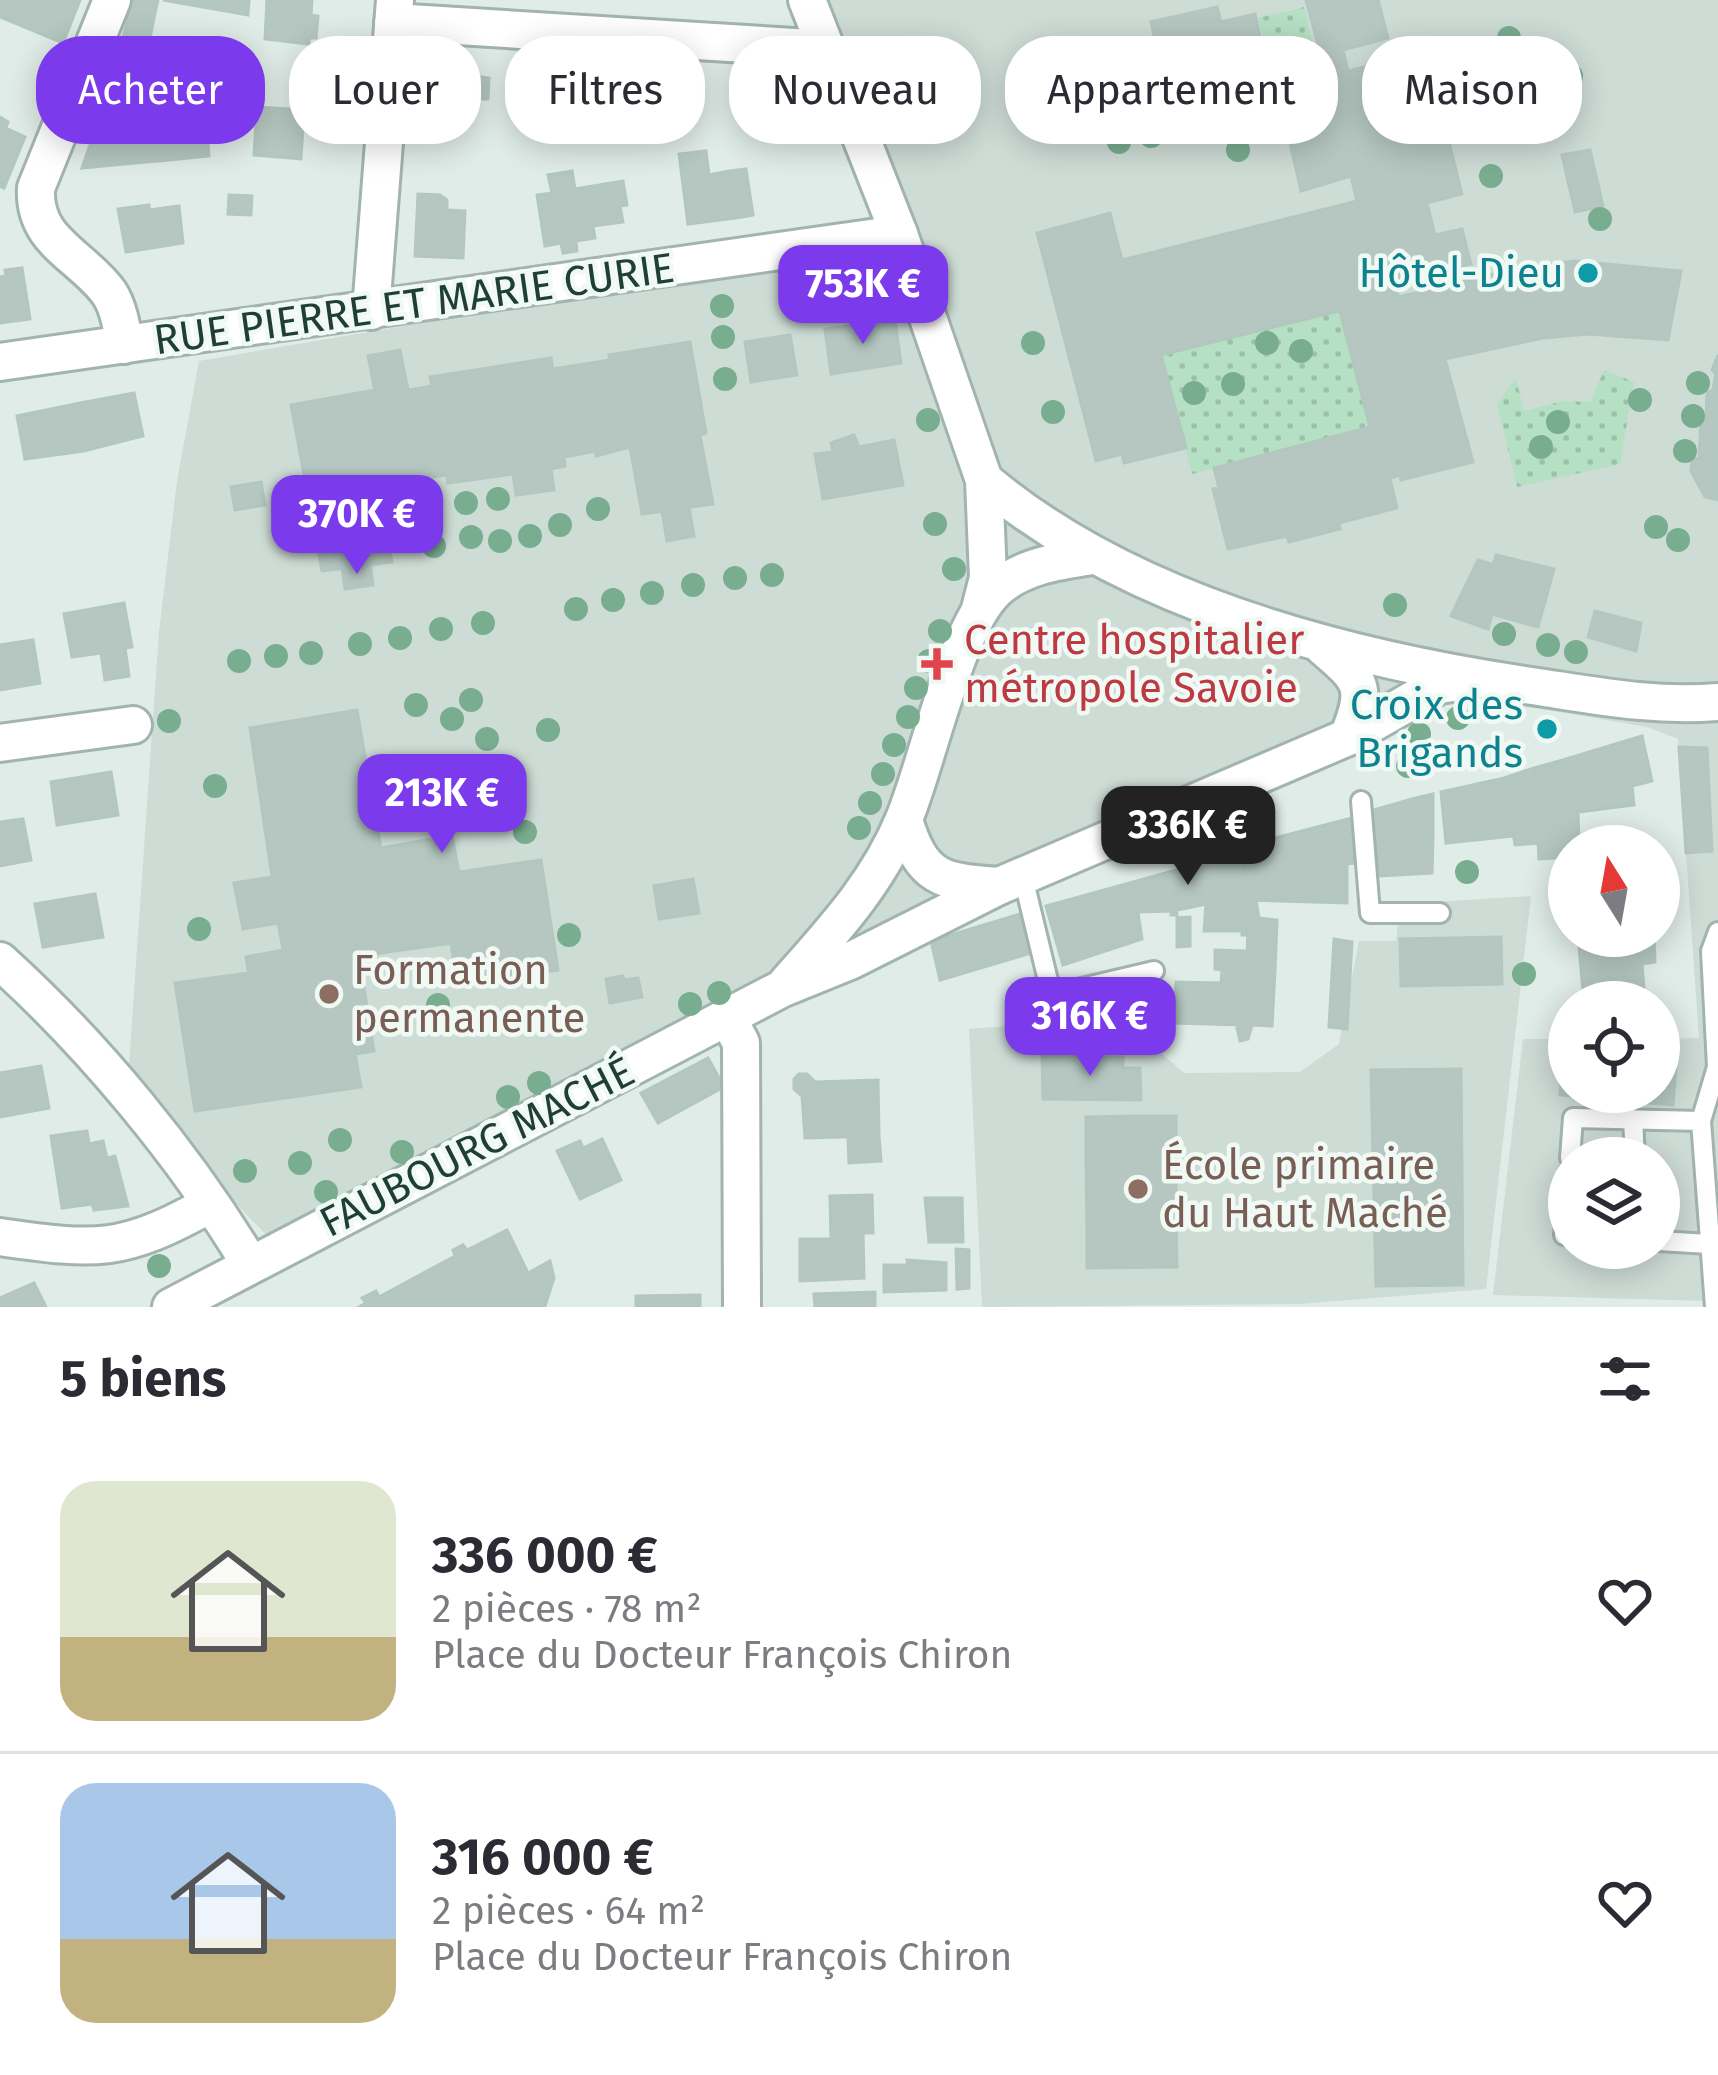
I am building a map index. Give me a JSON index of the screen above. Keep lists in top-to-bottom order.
{
  "streets": {
    "street": ["RUE PIERRE ET MARIE CURIE", "FAUBOURG MACHÉ"]
  },
  "places": {
    "other": [
      "Hôtel-Dieu",
      "Croix des Brigands",
      "Formation permanente",
      "École primaire du Haut Maché"
    ],
    "health": ["Centre hospitalier métropole Savoie"]
  },
  "north": "top",
  "page": {
    "chip": [
      "Acheter",
      "Louer",
      "Filtres",
      "Nouveau",
      "Appartement",
      "Maison"
    ],
    "price": [
      "753K €",
      "370K €",
      "213K €",
      "336K €",
      "316K €"
    ],
    "heading": "5 biens",
    "list": [
      {
        "name": "336 000 €",
        "note": "2 pièces · 78 m² · Place du Docteur François Chiron"
      },
      {
        "name": "316 000 €",
        "note": "2 pièces · 64 m² · Place du Docteur François Chiron"
      }
    ]
  }
}
